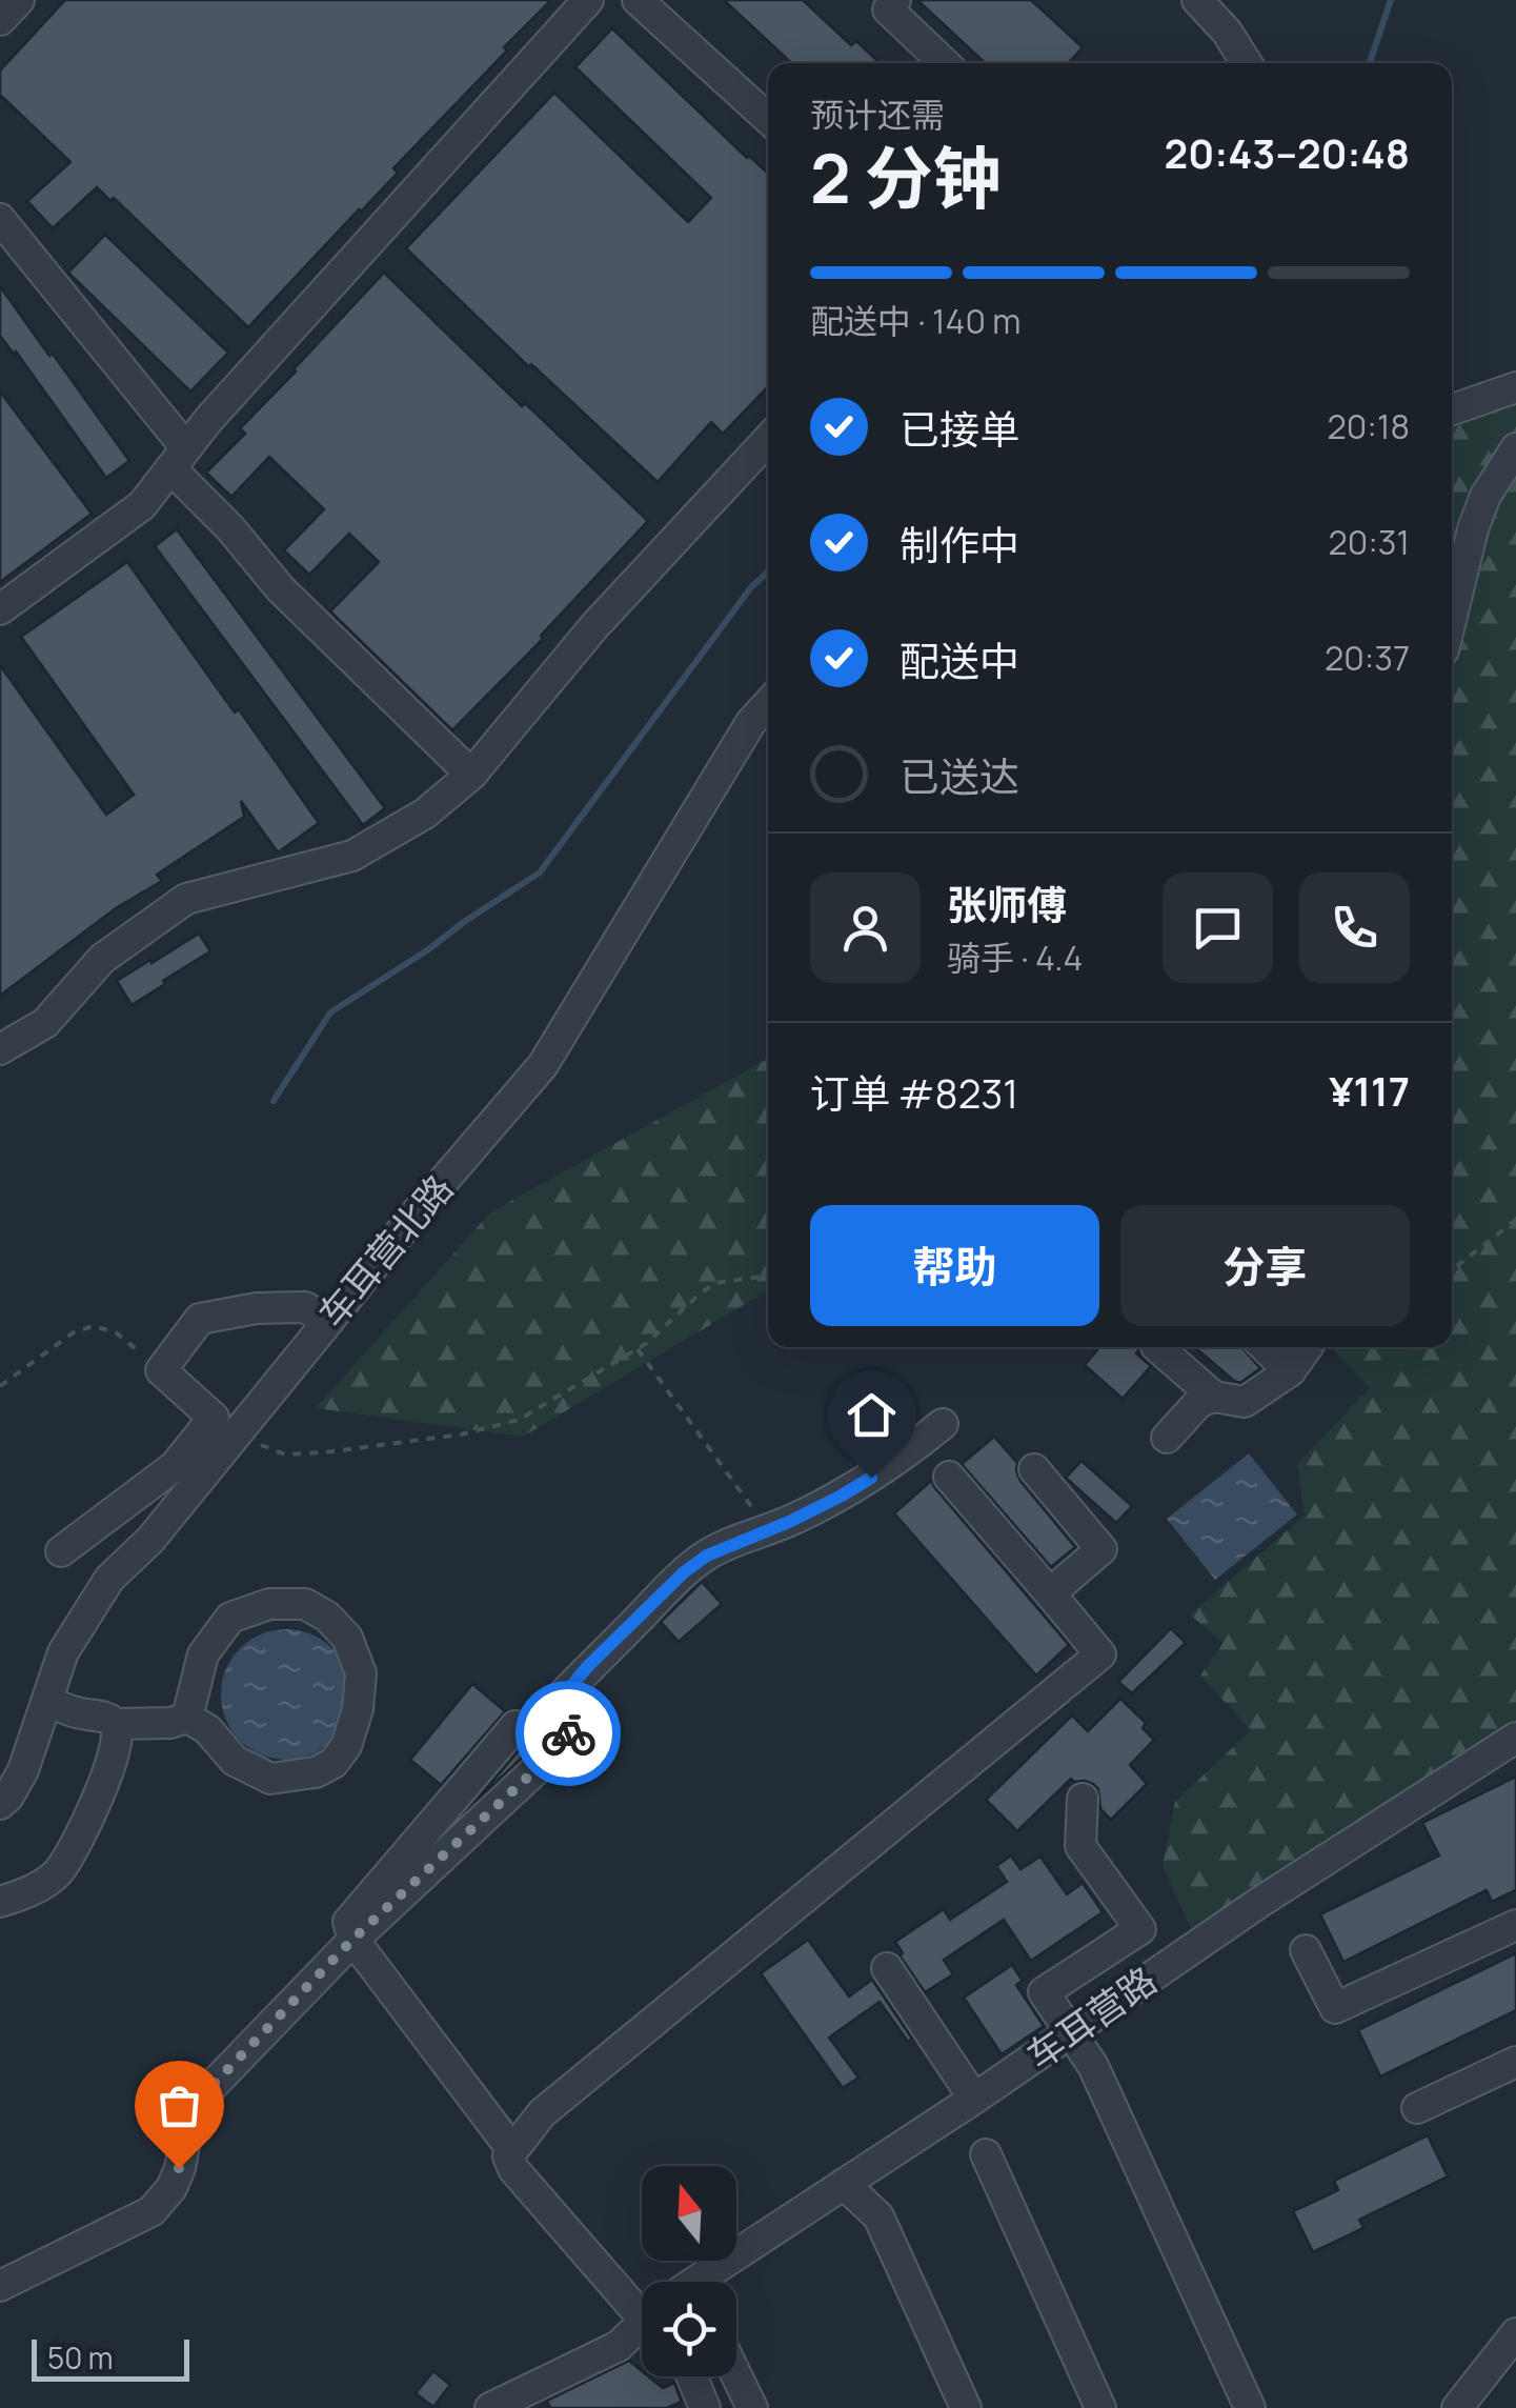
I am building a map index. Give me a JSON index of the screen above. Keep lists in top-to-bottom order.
{
  "streets": {
    "street": ["车耳营北路", "车耳营路"]
  },
  "scale_bar": "50 m",
  "north": "top",
  "page": {
    "heading": ["2 分钟", "预计还需", "20:43–20:48"],
    "panel": [
      "张师傅",
      "骑手 · 4.4",
      "订单 #8231",
      "¥117"
    ],
    "bar": "配送中 · 140 m",
    "list": [
      ["已接单", "20:18"],
      ["制作中", "20:31"],
      ["配送中", "20:37"],
      "已送达"
    ],
    "buttons": ["帮助", "分享"],
    "scale": "50 m"
  }
}
